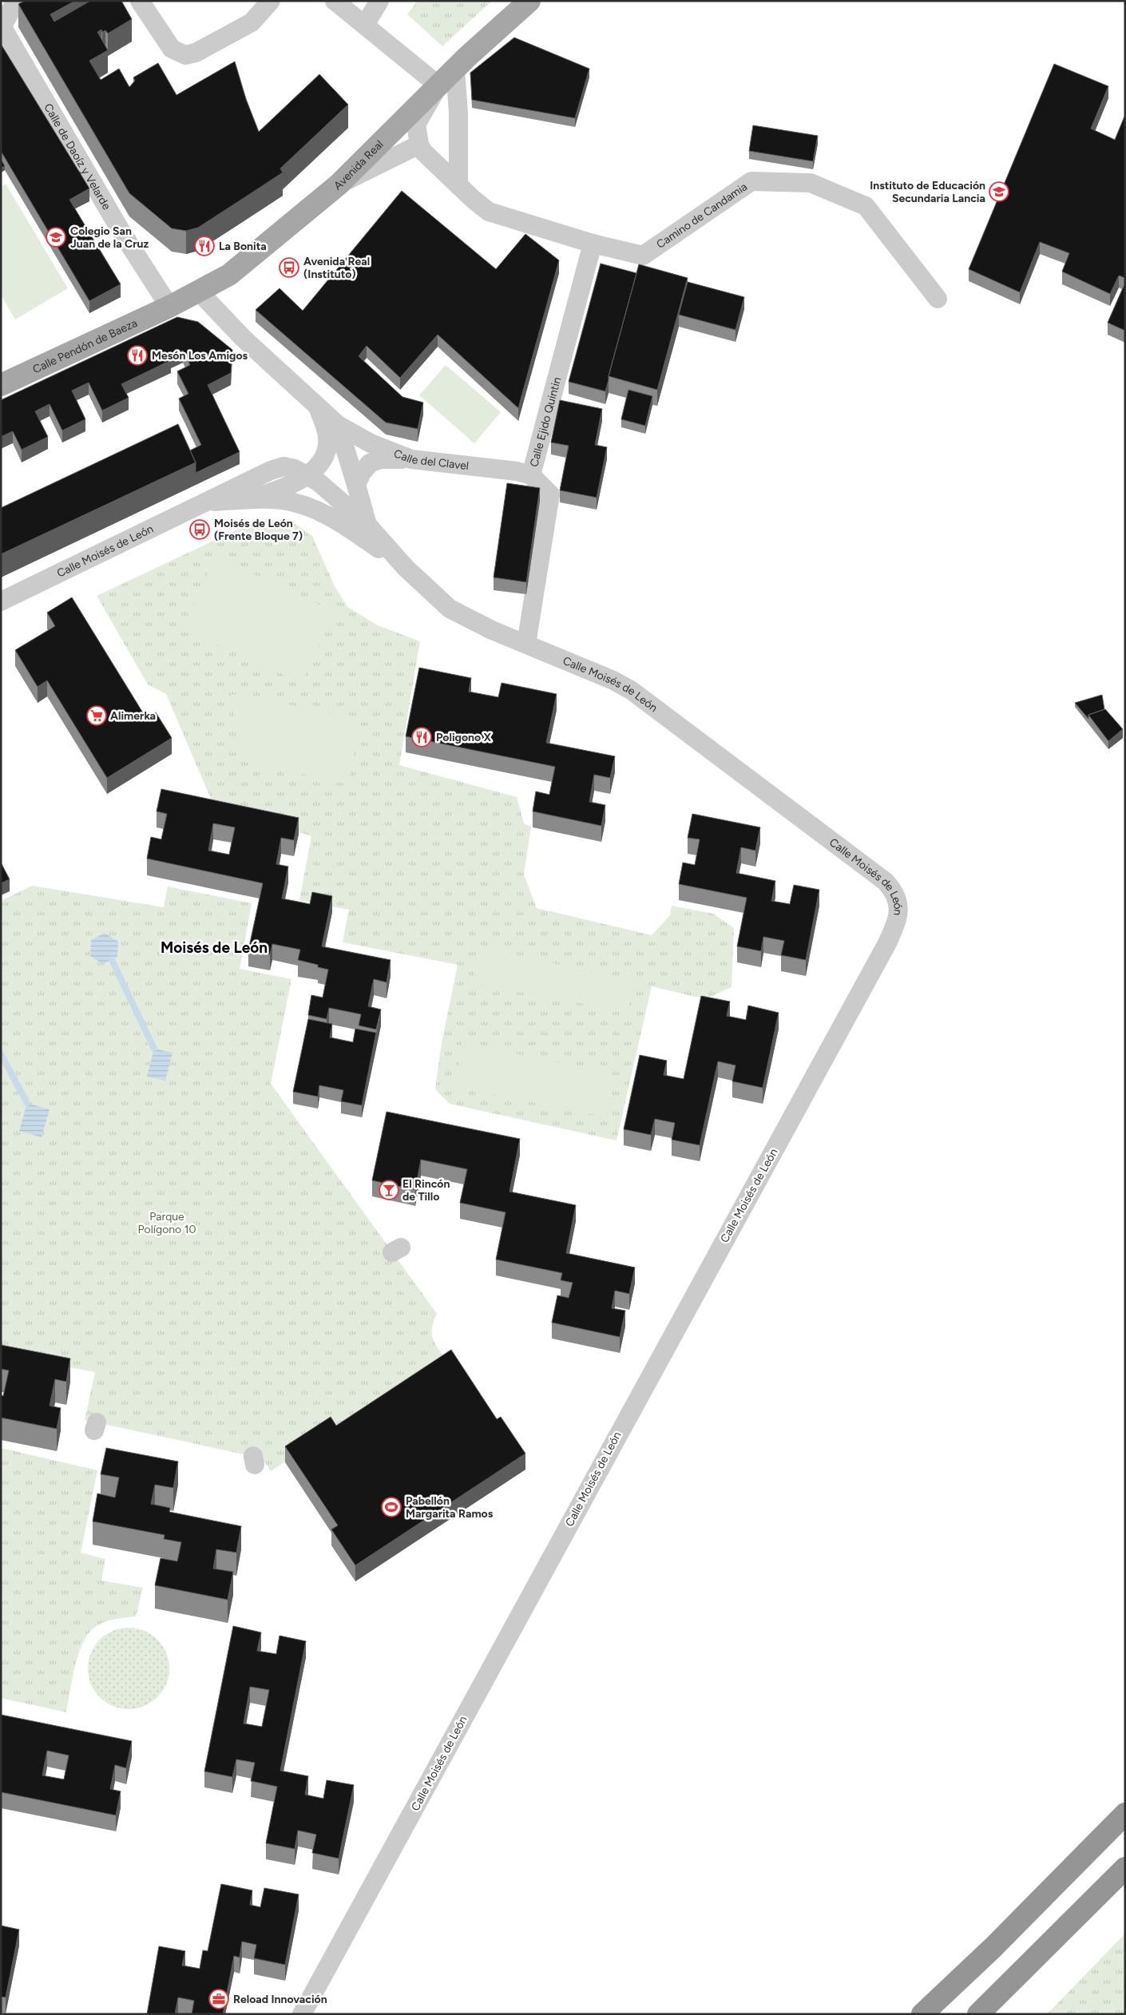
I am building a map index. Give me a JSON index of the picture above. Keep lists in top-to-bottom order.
{
  "streets": {
    "main road": ["Avenida Real", "Calle Pendón de Baeza"],
    "street": [
      "Calle de Daoíz y Velarde",
      "Camino de Candamia",
      "Calle Ejido Quintin",
      "Calle del Clavel",
      "Calle Moisés de León"
    ]
  },
  "crossings": [
    ["Calle de Daoíz y Velarde", "Avenida Real"],
    ["Calle de Daoíz y Velarde", "Calle Pendón de Baeza"],
    ["Avenida Real", "Camino de Candamia"],
    ["Avenida Real", "Calle Pendón de Baeza"],
    ["Camino de Candamia", "Calle Ejido Quintin"],
    ["Calle Ejido Quintin", "Calle del Clavel"],
    ["Calle Ejido Quintin", "Calle Moisés de León"],
    ["Calle del Clavel", "Calle Moisés de León"]
  ],
  "districts": ["Moisés de León"],
  "parks": ["Parque Polígono 10"],
  "places": {
    "school or university": ["Instituto de Educación Secundaria Lancia", "Colegio San Juan de la Cruz"],
    "restaurant": ["La Bonita", "Mesón Los Amigos", "Poligono X"],
    "bus stop": ["Avenida Real (Instituto)", "Moisés de León (Frente Bloque 7)"],
    "supermarket": ["Alimerka"],
    "bar": ["El Rincón de Tillo"],
    "sports": ["Pabellón Margarita Ramos"],
    "office": ["Reload Innovación"]
  }
}
